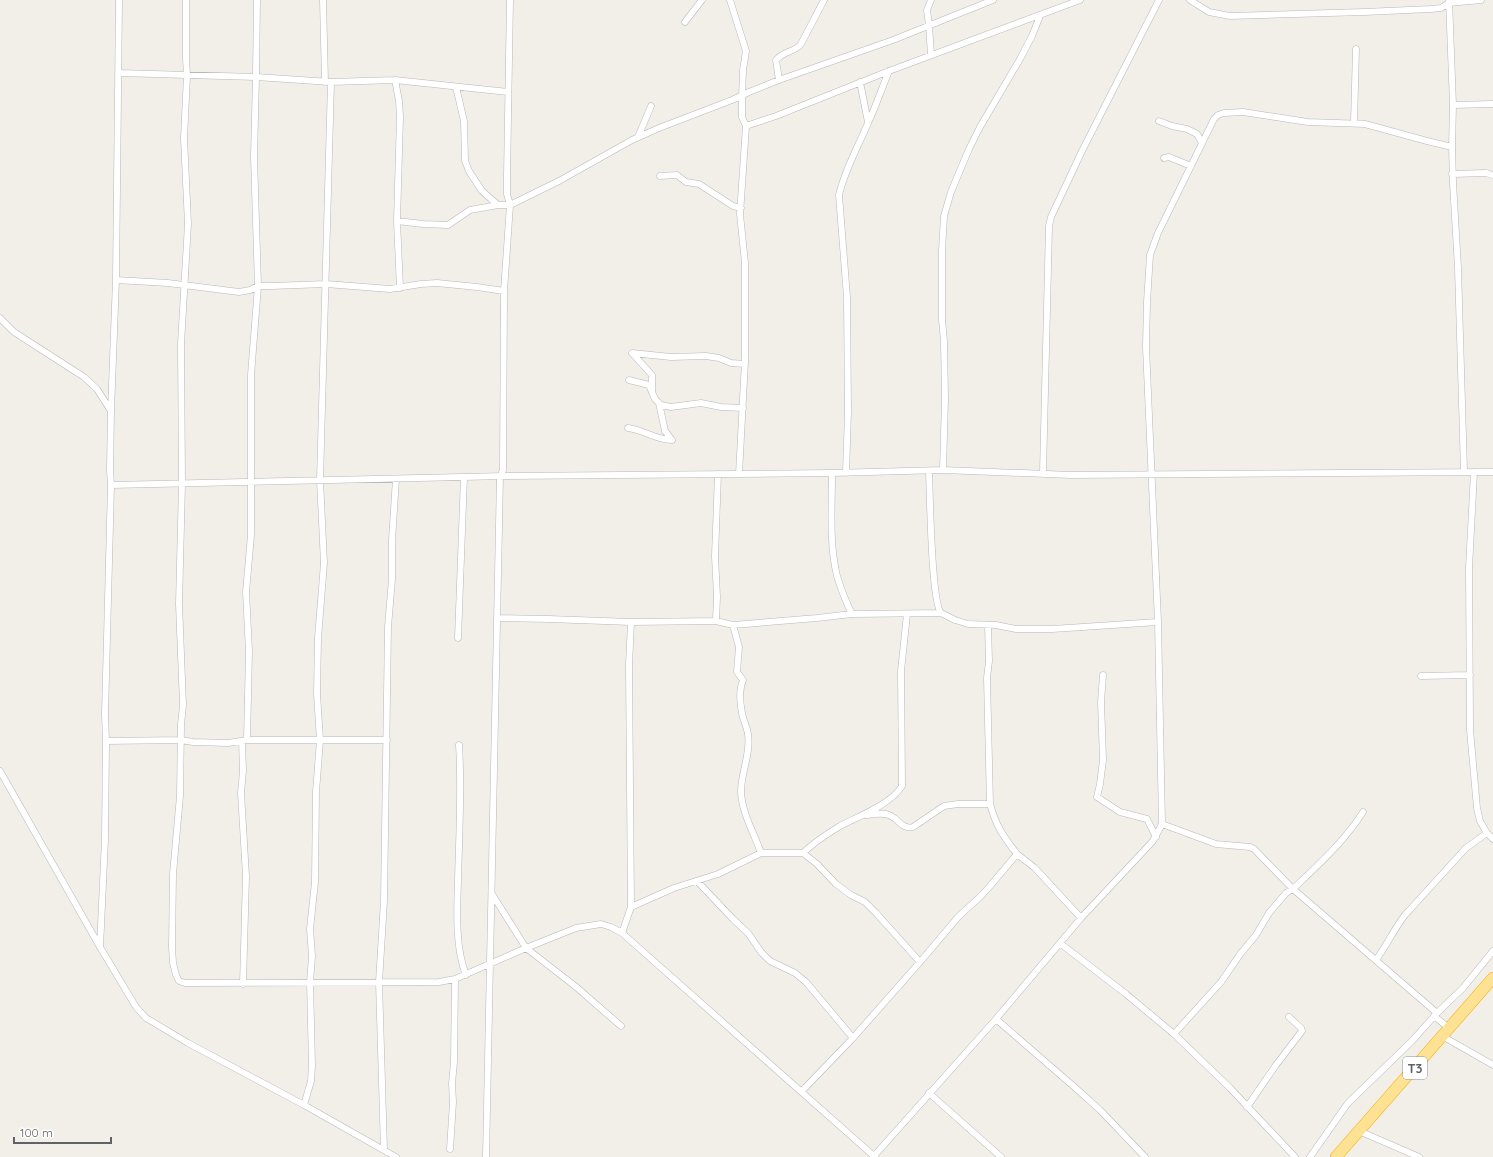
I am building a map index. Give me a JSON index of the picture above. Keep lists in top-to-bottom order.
{
  "streets": {
    "highway": ["T3"]
  },
  "scale_bar": "100 m"
}
